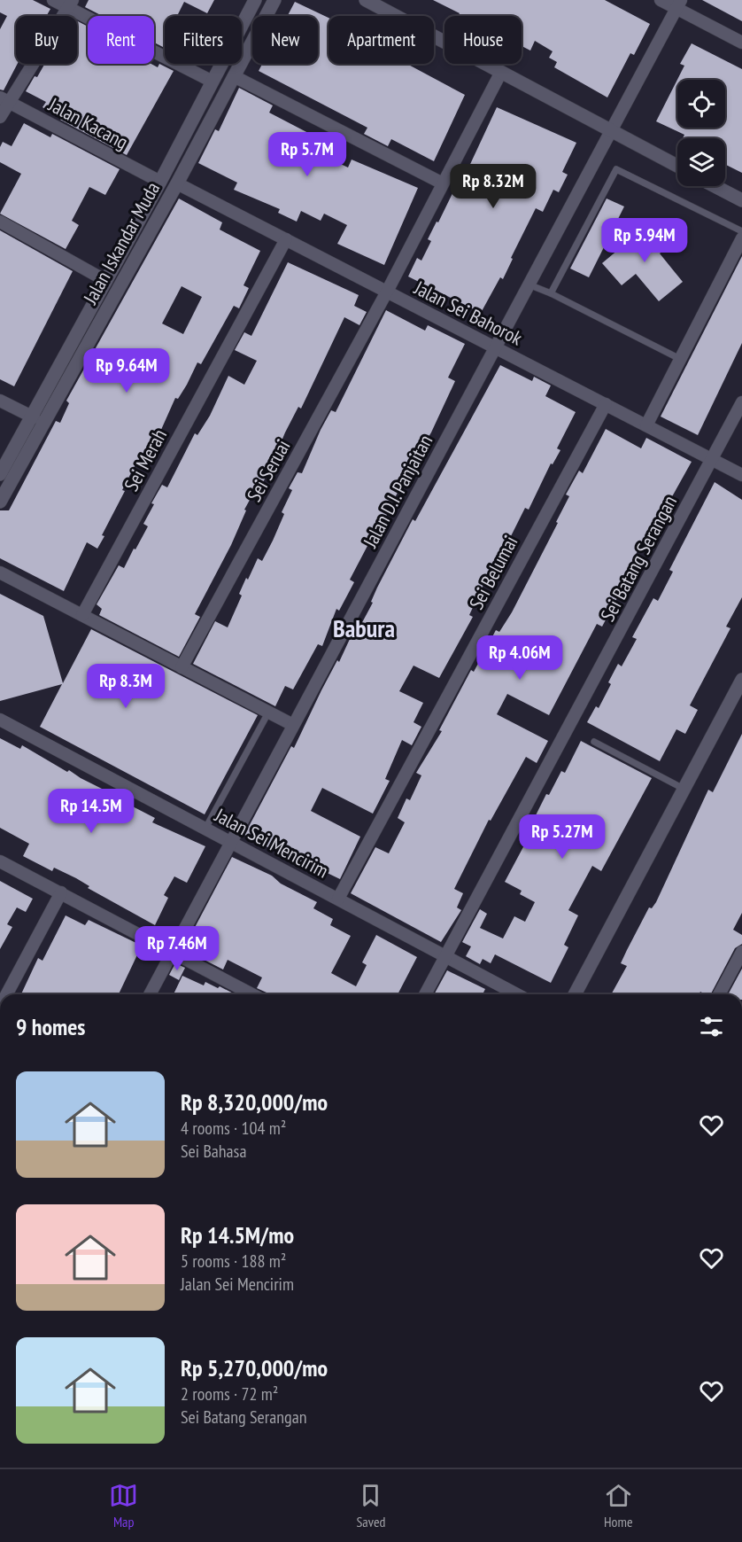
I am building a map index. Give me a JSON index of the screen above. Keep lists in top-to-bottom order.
{
  "streets": {
    "main road": ["Jalan Iskandar Muda"],
    "street": [
      "Jalan Kacang",
      "Jalan Sei Bahorok",
      "Sei Merah",
      "Sei Seruai",
      "Jalan D.I. Panjaitan",
      "Sei Batang Serangan",
      "Sei Belumai",
      "Jalan Sei Mencirim"
    ]
  },
  "crossings": [
    ["Jalan Kacang", "Jalan Iskandar Muda"],
    ["Jalan Iskandar Muda", "Jalan Sei Bahorok"],
    ["Jalan Sei Bahorok", "Sei Merah"],
    ["Jalan Sei Bahorok", "Sei Seruai"],
    ["Jalan Sei Bahorok", "Jalan D.I. Panjaitan"],
    ["Jalan Sei Bahorok", "Sei Batang Serangan"],
    ["Jalan Sei Bahorok", "Sei Belumai"],
    ["Jalan D.I. Panjaitan", "Jalan Sei Mencirim"],
    ["Sei Batang Serangan", "Jalan Sei Mencirim"],
    ["Sei Belumai", "Jalan Sei Mencirim"]
  ],
  "districts": ["Babura"],
  "page": {
    "chip": [
      "Buy",
      "Rent",
      "Filters",
      "New",
      "Apartment",
      "House"
    ],
    "price": [
      "Rp 5.7M",
      "Rp 8.32M",
      "Rp 5.94M",
      "Rp 9.64M",
      "Rp 4.06M",
      "Rp 8.3M",
      "Rp 14.5M",
      "Rp 5.27M",
      "Rp 7.46M"
    ],
    "heading": "9 homes",
    "list": [
      {
        "name": "Rp 8,320,000/mo",
        "note": "4 rooms · 104 m² · Sei Bahasa"
      },
      {
        "name": "Rp 14.5M/mo",
        "note": "5 rooms · 188 m² · Jalan Sei Mencirim"
      },
      {
        "name": "Rp 5,270,000/mo",
        "note": "2 rooms · 72 m² · Sei Batang Serangan"
      }
    ],
    "tabs": ["Map", "Saved", "Home"]
  }
}
